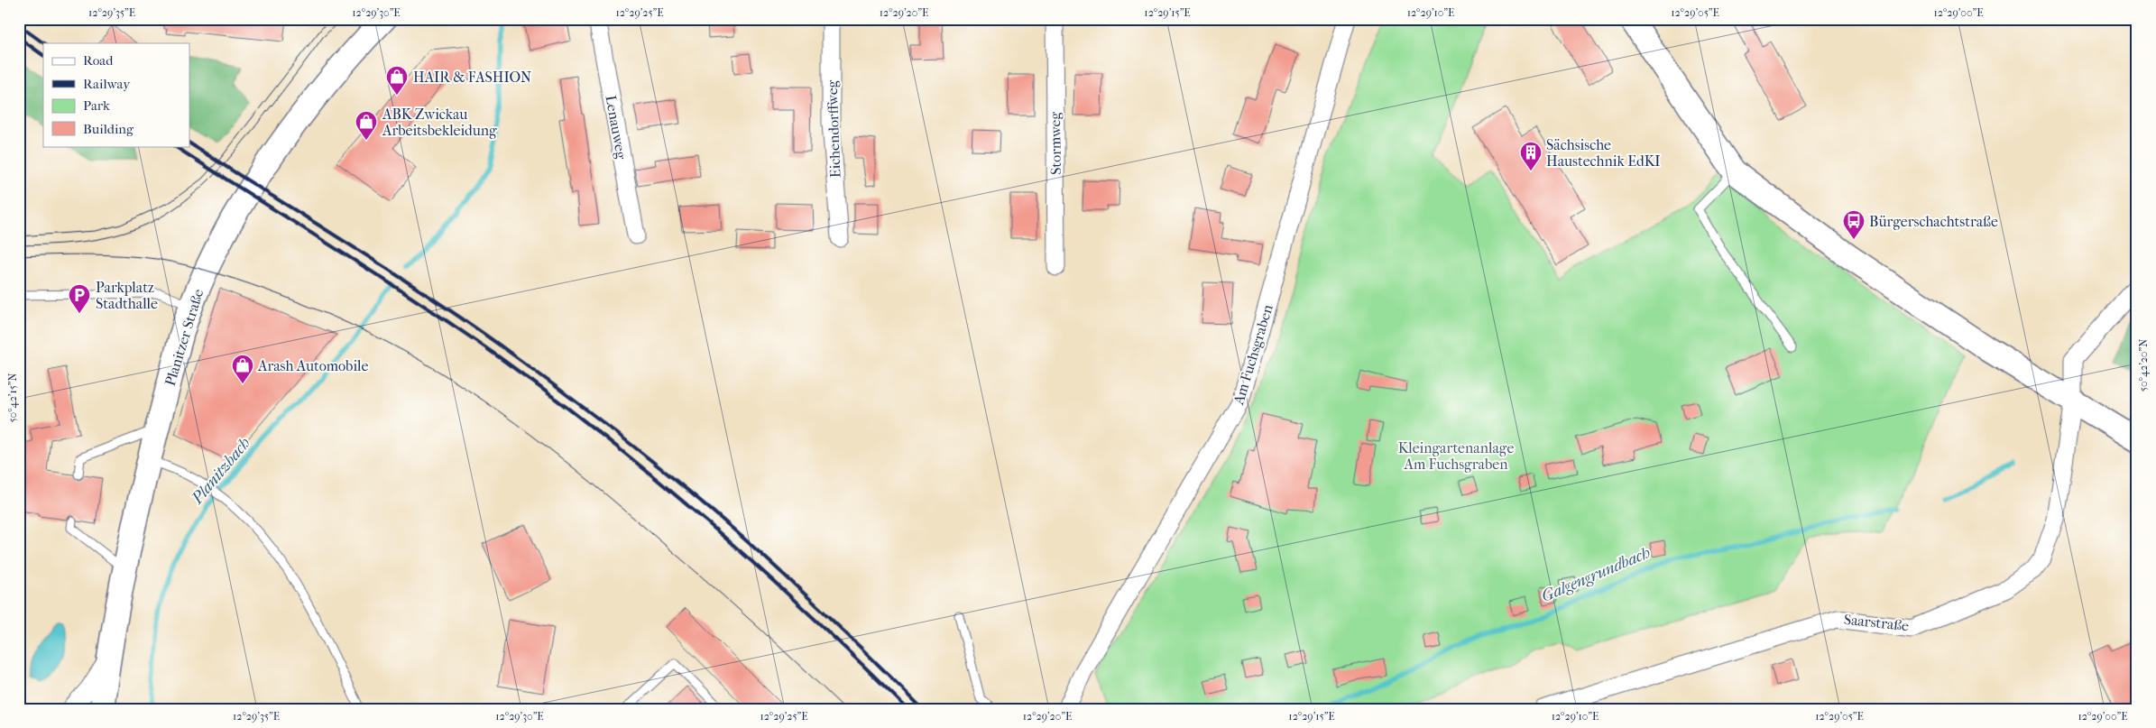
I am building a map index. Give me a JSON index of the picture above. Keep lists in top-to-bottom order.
{
  "streets": {
    "main road": ["Planitzer Straße"],
    "street": [
      "Lenauweg",
      "Eichendorffweg",
      "Stormweg",
      "Am Fuchsgraben",
      "Saarstraße"
    ]
  },
  "water": ["Planitzbach", "Galgengrundbach"],
  "parks": ["Kleingartenanlage Am Fuchsgraben"],
  "places": {
    "shop": ["HAIR & FASHION", "ABK Zwickau Arbeitsbekleidung", "Arash Automobile"],
    "building": ["Sächsische Haustechnik EdKI"],
    "bus stop": ["Bürgerschachtstraße"],
    "parking": ["Parkplatz Stadthalle"]
  },
  "legend": [
    "Road",
    "Railway",
    "Park",
    "Building"
  ],
  "coordinates": [
    "12°29'35\"E",
    "12°29'30\"E",
    "12°29'25\"E",
    "12°29'20\"E",
    "12°29'15\"E",
    "12°29'10\"E",
    "12°29'05\"E",
    "12°29'00\"E",
    "50°42'20\"N",
    "50°42'15\"N"
  ]
}
